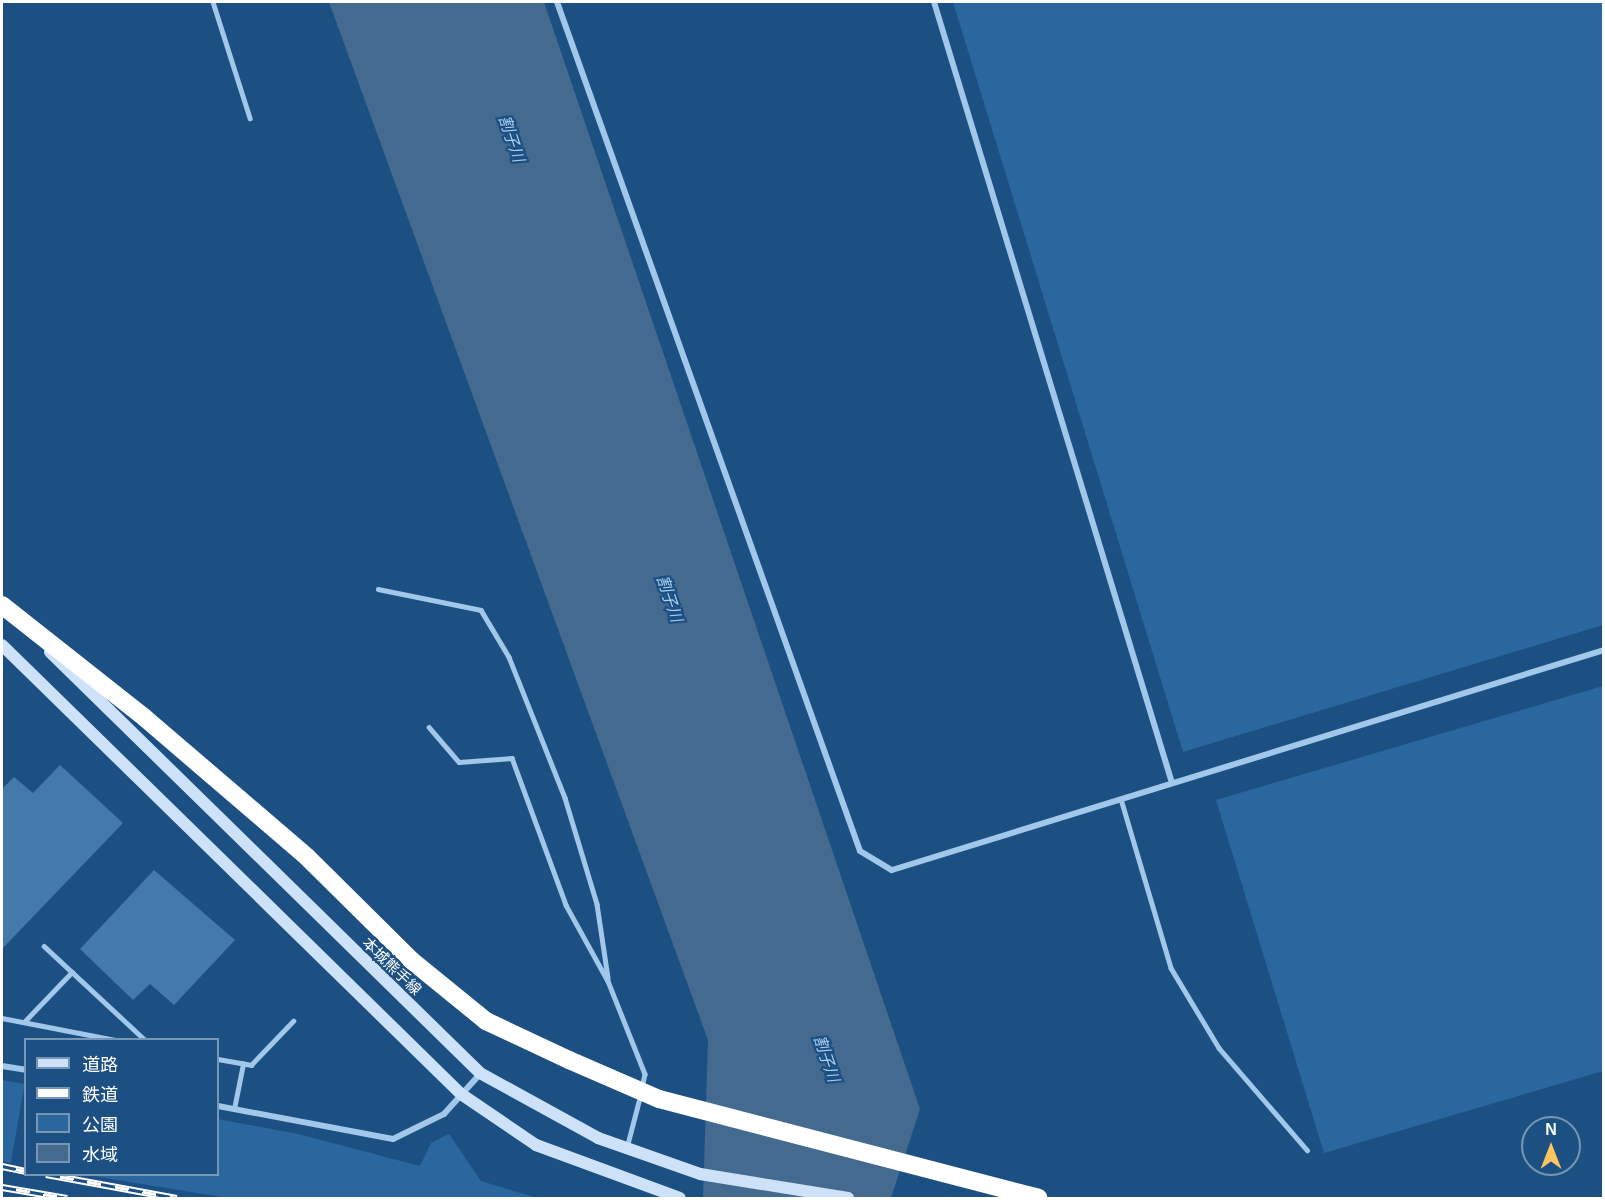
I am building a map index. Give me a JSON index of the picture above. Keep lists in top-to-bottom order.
{
  "streets": {
    "main road": ["本城熊手線"]
  },
  "water": ["割子川"],
  "legend": [
    "道路",
    "鉄道",
    "公園",
    "水域"
  ],
  "north": "top"
}
